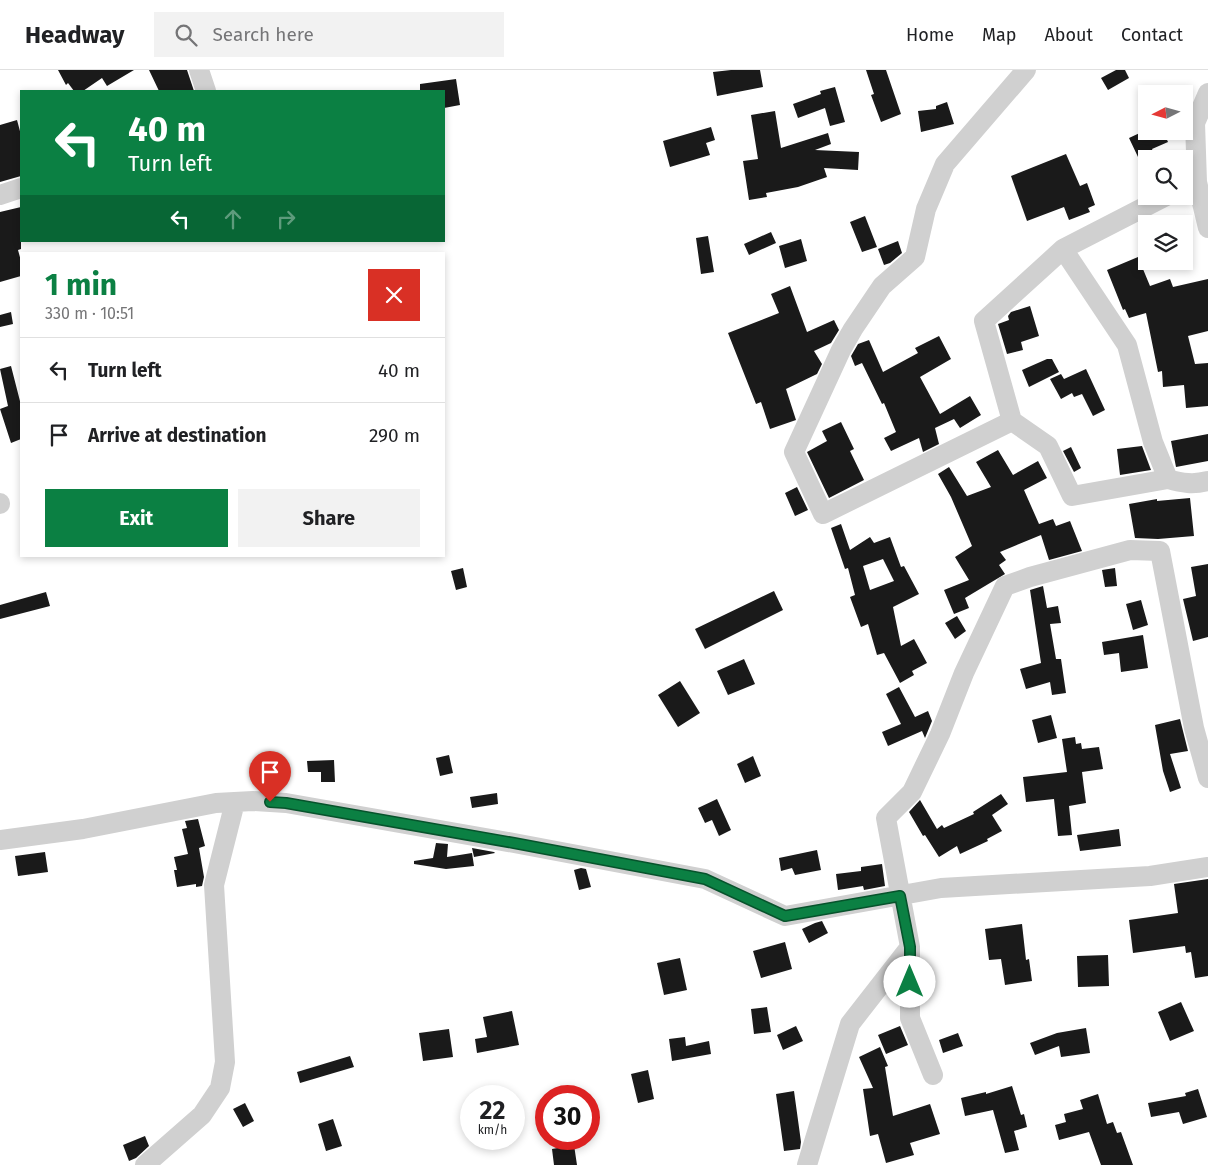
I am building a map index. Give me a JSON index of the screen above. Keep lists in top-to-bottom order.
{
  "north": "left",
  "page": {
    "header": "Headway",
    "search": "Search here",
    "nav": [
      "Home",
      "Map",
      "About",
      "Contact"
    ],
    "turn": ["40 m", "Turn left"],
    "heading": ["1 min", "330 m · 10:51"],
    "list": [
      {
        "name": "Turn left",
        "value": "40 m"
      },
      {
        "name": "Arrive at destination",
        "value": "290 m"
      }
    ],
    "buttons": ["Exit", "Share"],
    "speed": "22 km/h",
    "limit": "30"
  }
}
